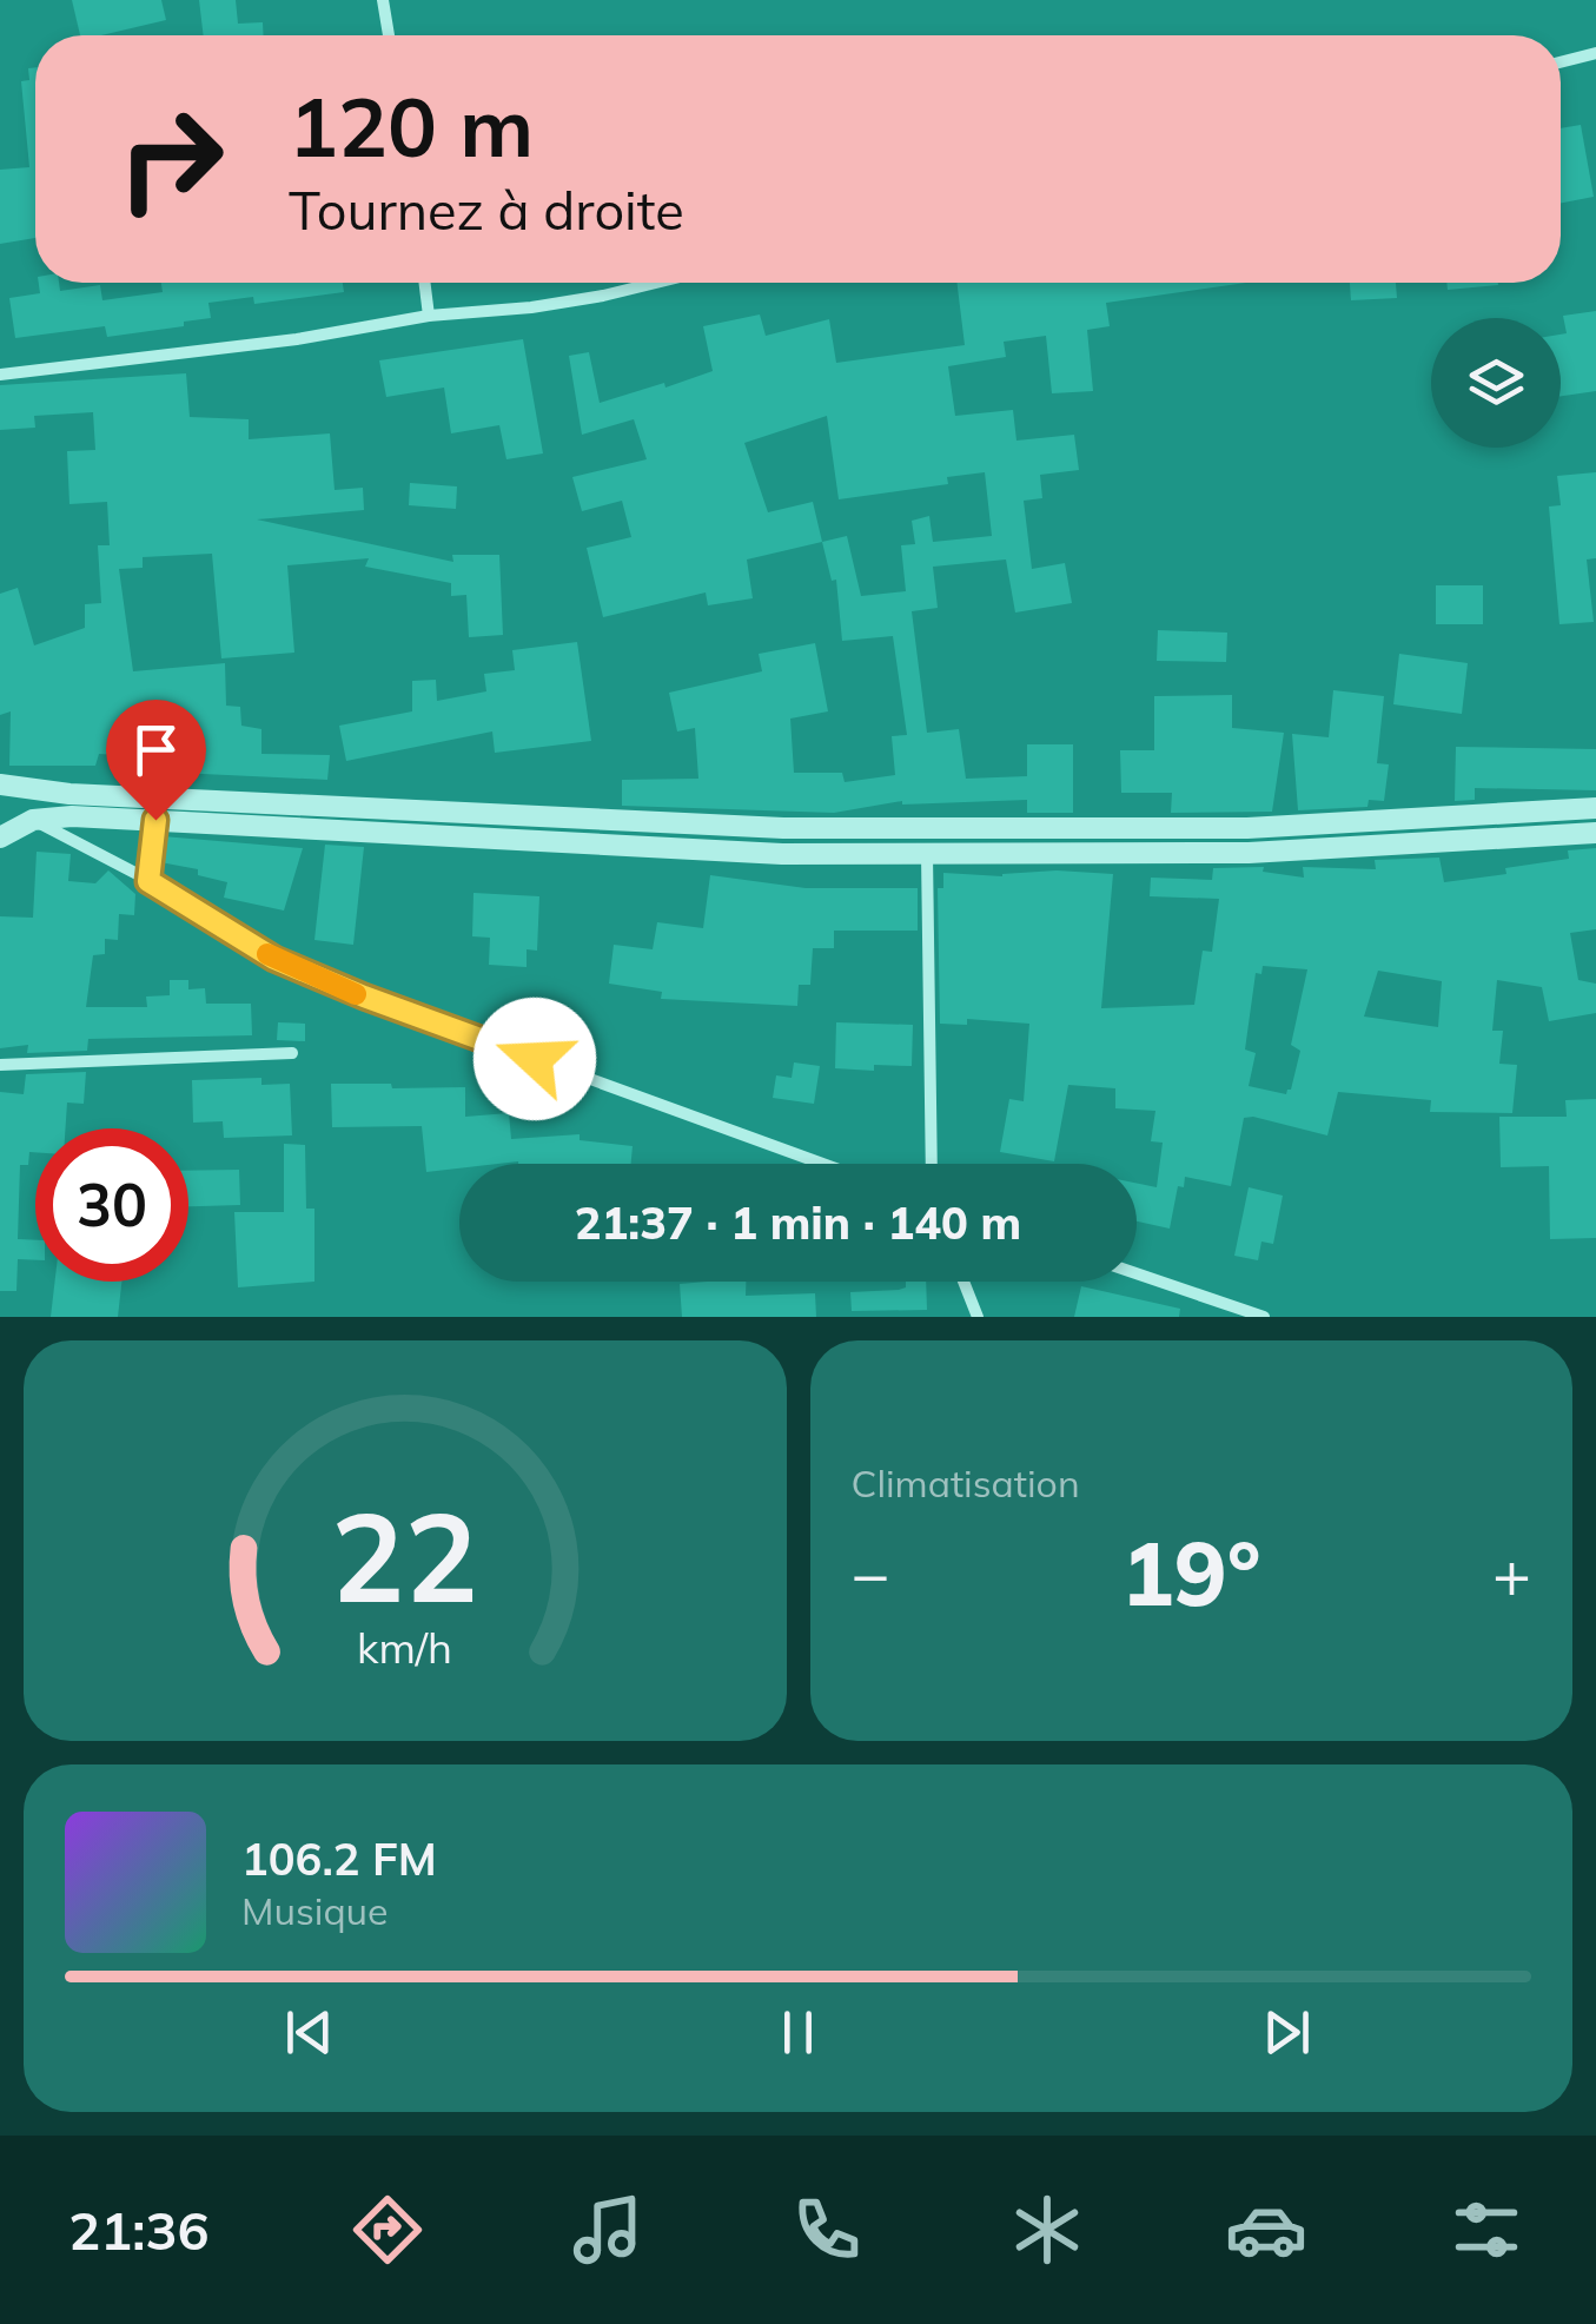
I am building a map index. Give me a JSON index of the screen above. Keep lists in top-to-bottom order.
{
  "page": {
    "turn": ["120 m", "Tournez à droite"],
    "limit": "30",
    "trip": "21:37 · 1 min · 140 m",
    "tile": "Climatisation",
    "heat": ["−", "19°", "+"],
    "song": ["106.2 FM", "Musique"],
    "tabs": "21:36",
    "gauge": ["22", "km/h"]
  }
}
